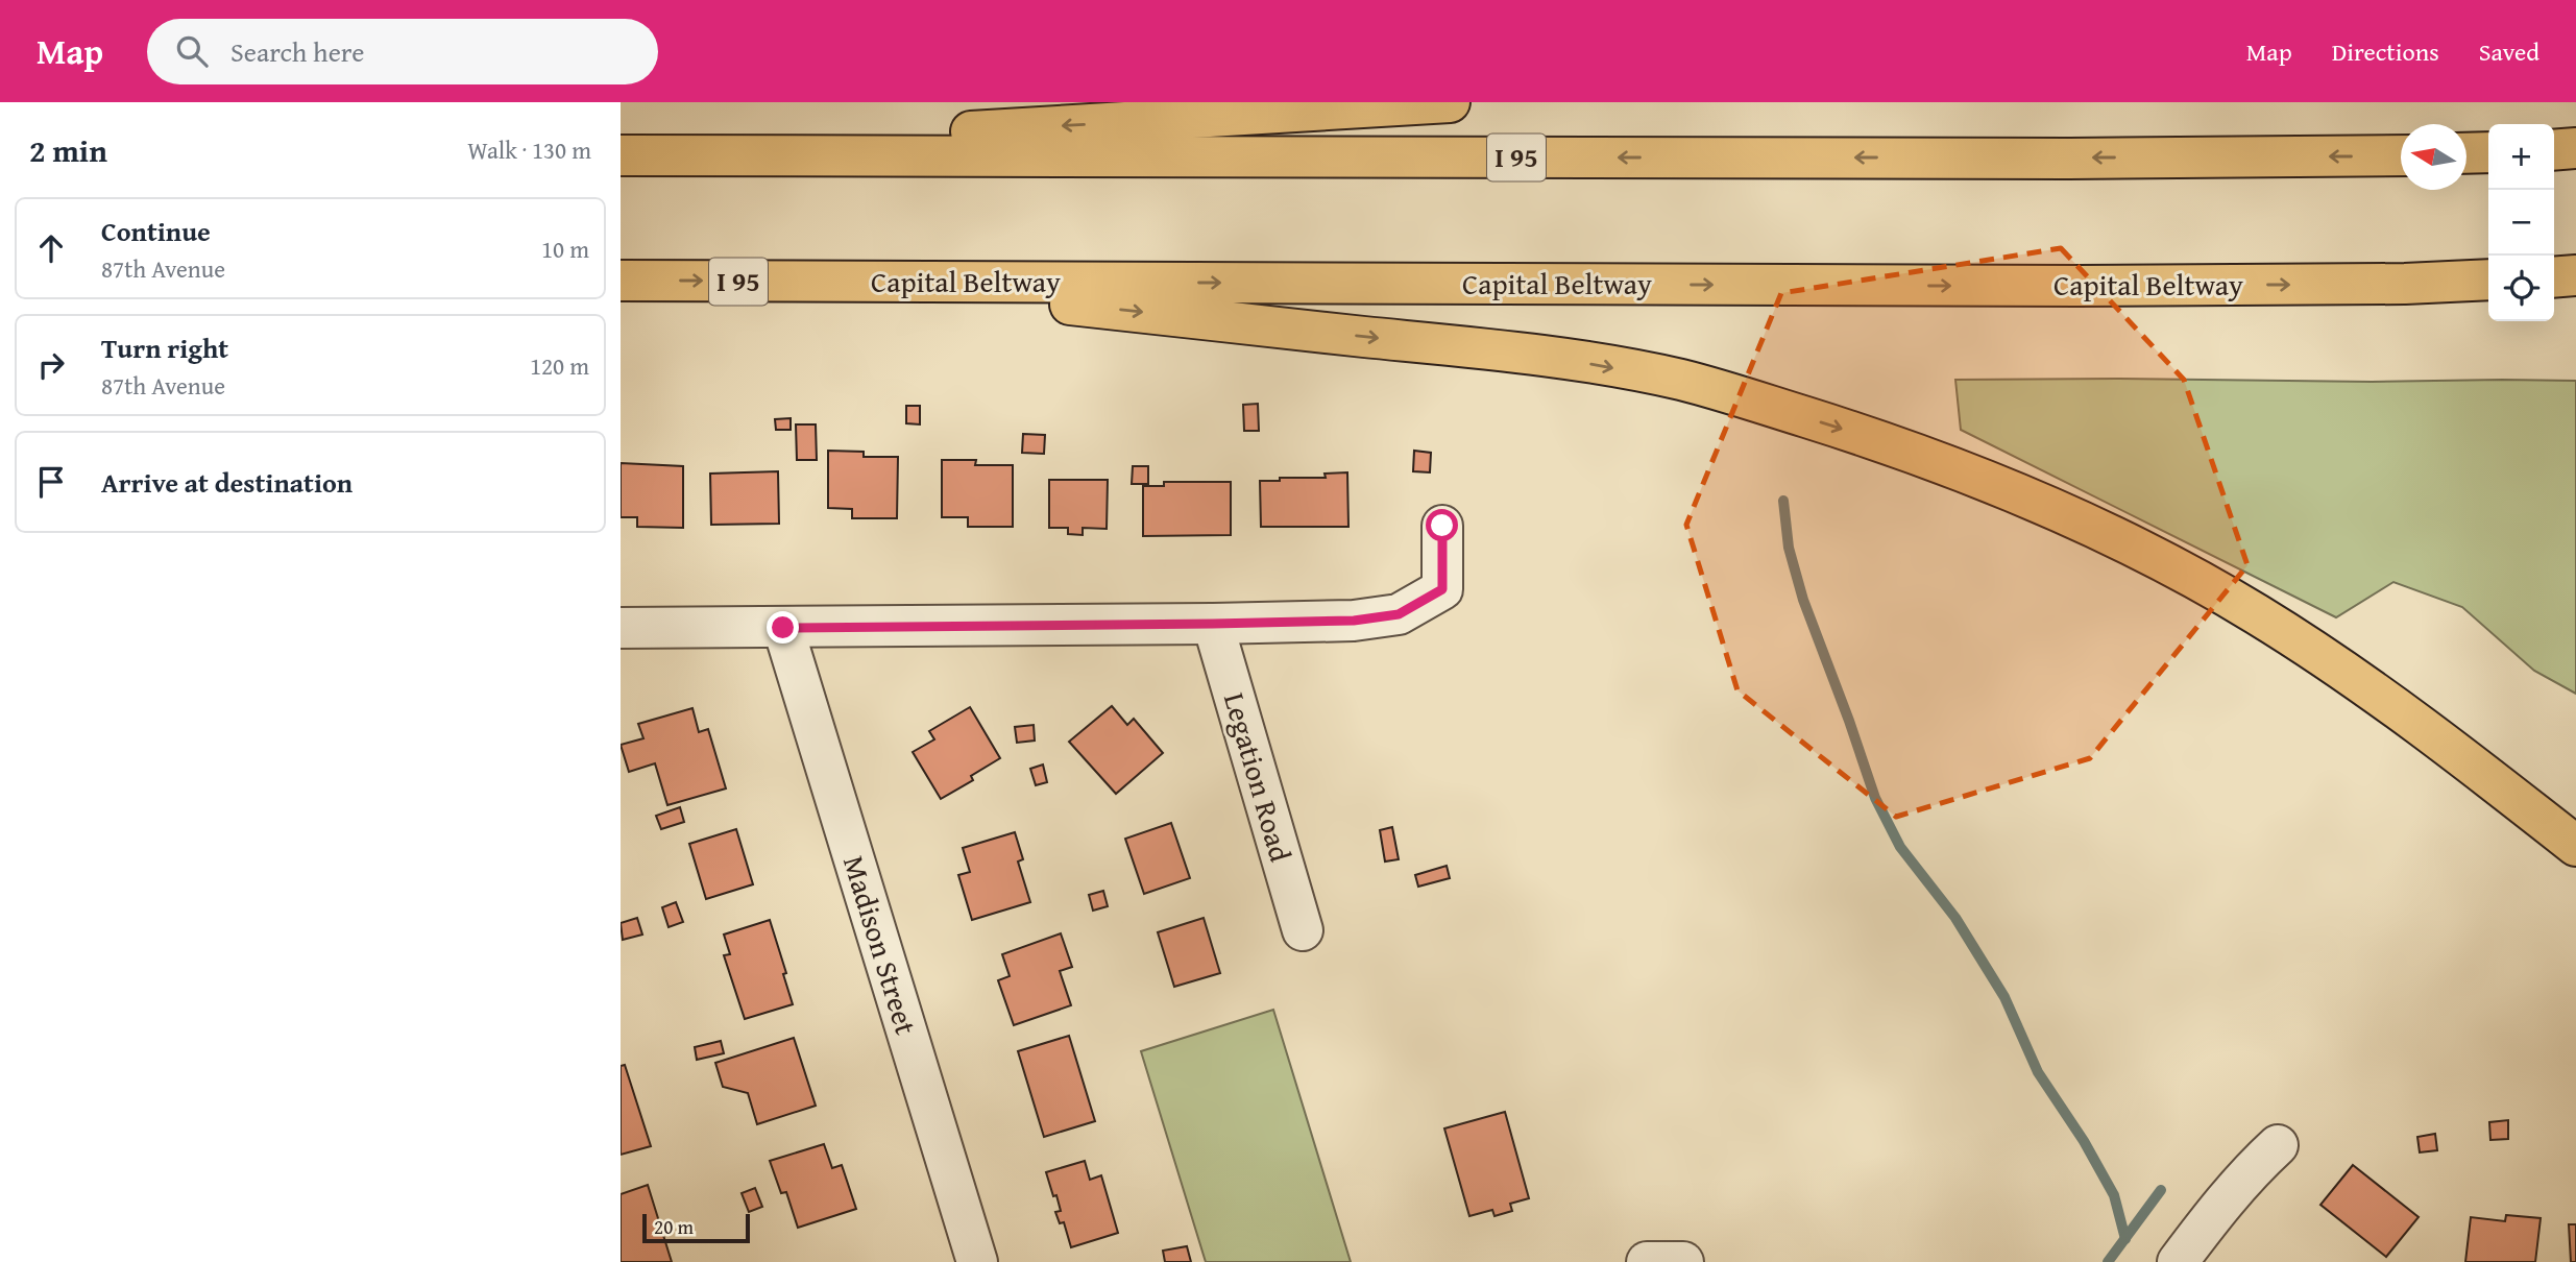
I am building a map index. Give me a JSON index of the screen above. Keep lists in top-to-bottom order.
{
  "streets": {
    "highway": ["I 95", "Capital Beltway"],
    "street": ["Legation Road", "Madison Street"]
  },
  "scale_bar": "20 m",
  "north": "left",
  "page": {
    "header": "Map",
    "search": "Search here",
    "nav": ["Map", "Directions", "Saved"],
    "heading": ["2 min", "Walk · 130 m"],
    "map_buttons": ["+", "−"],
    "list": [
      ["Continue", "87th Avenue", "10 m"],
      ["Turn right", "87th Avenue", "120 m"],
      "Arrive at destination"
    ],
    "scale": "20 m"
  }
}
